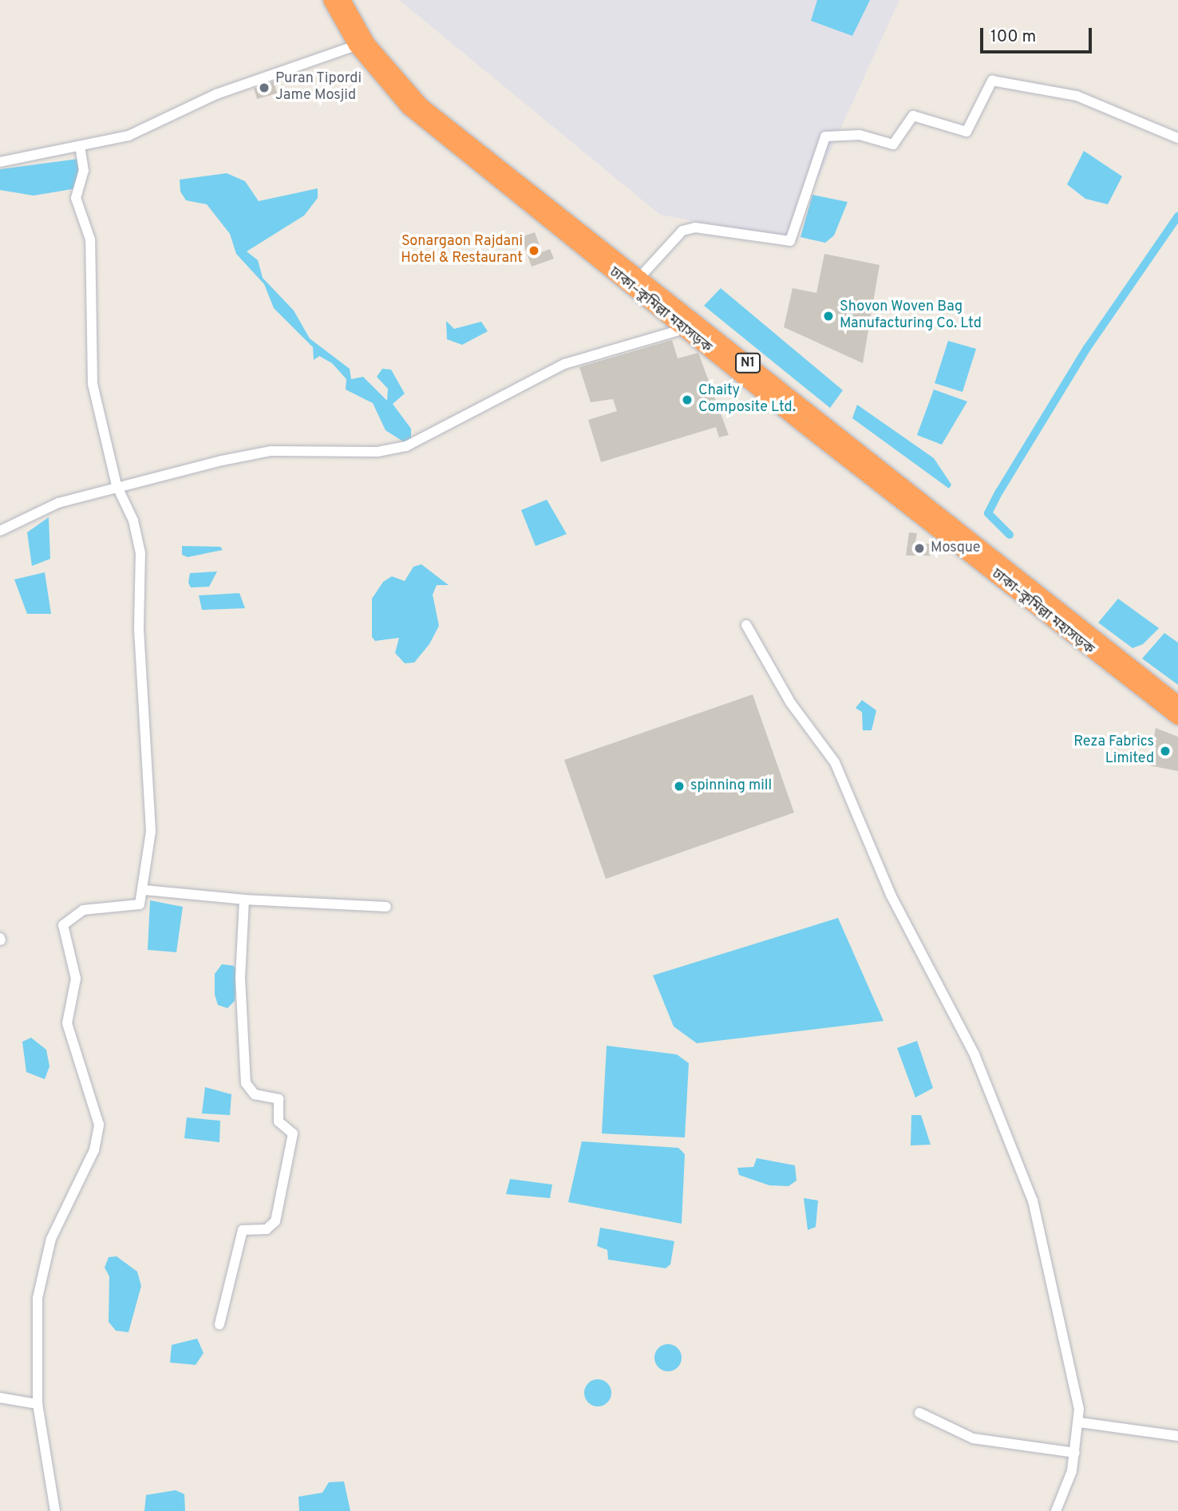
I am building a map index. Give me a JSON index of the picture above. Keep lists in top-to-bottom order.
{
  "streets": {
    "highway": ["ঢাকা–কুমিল্লা মহাসড়ক", "N1"]
  },
  "places": [
    "Puran Tipordi Jame Mosjid",
    "Sonargaon Rajdani Hotel & Restaurant",
    "Shovon Woven Bag Manufacturing Co. Ltd",
    "Chaity Composite Ltd.",
    "Mosque",
    "Reza Fabrics Limited",
    "spinning mill"
  ],
  "scale_bar": "100 m"
}
